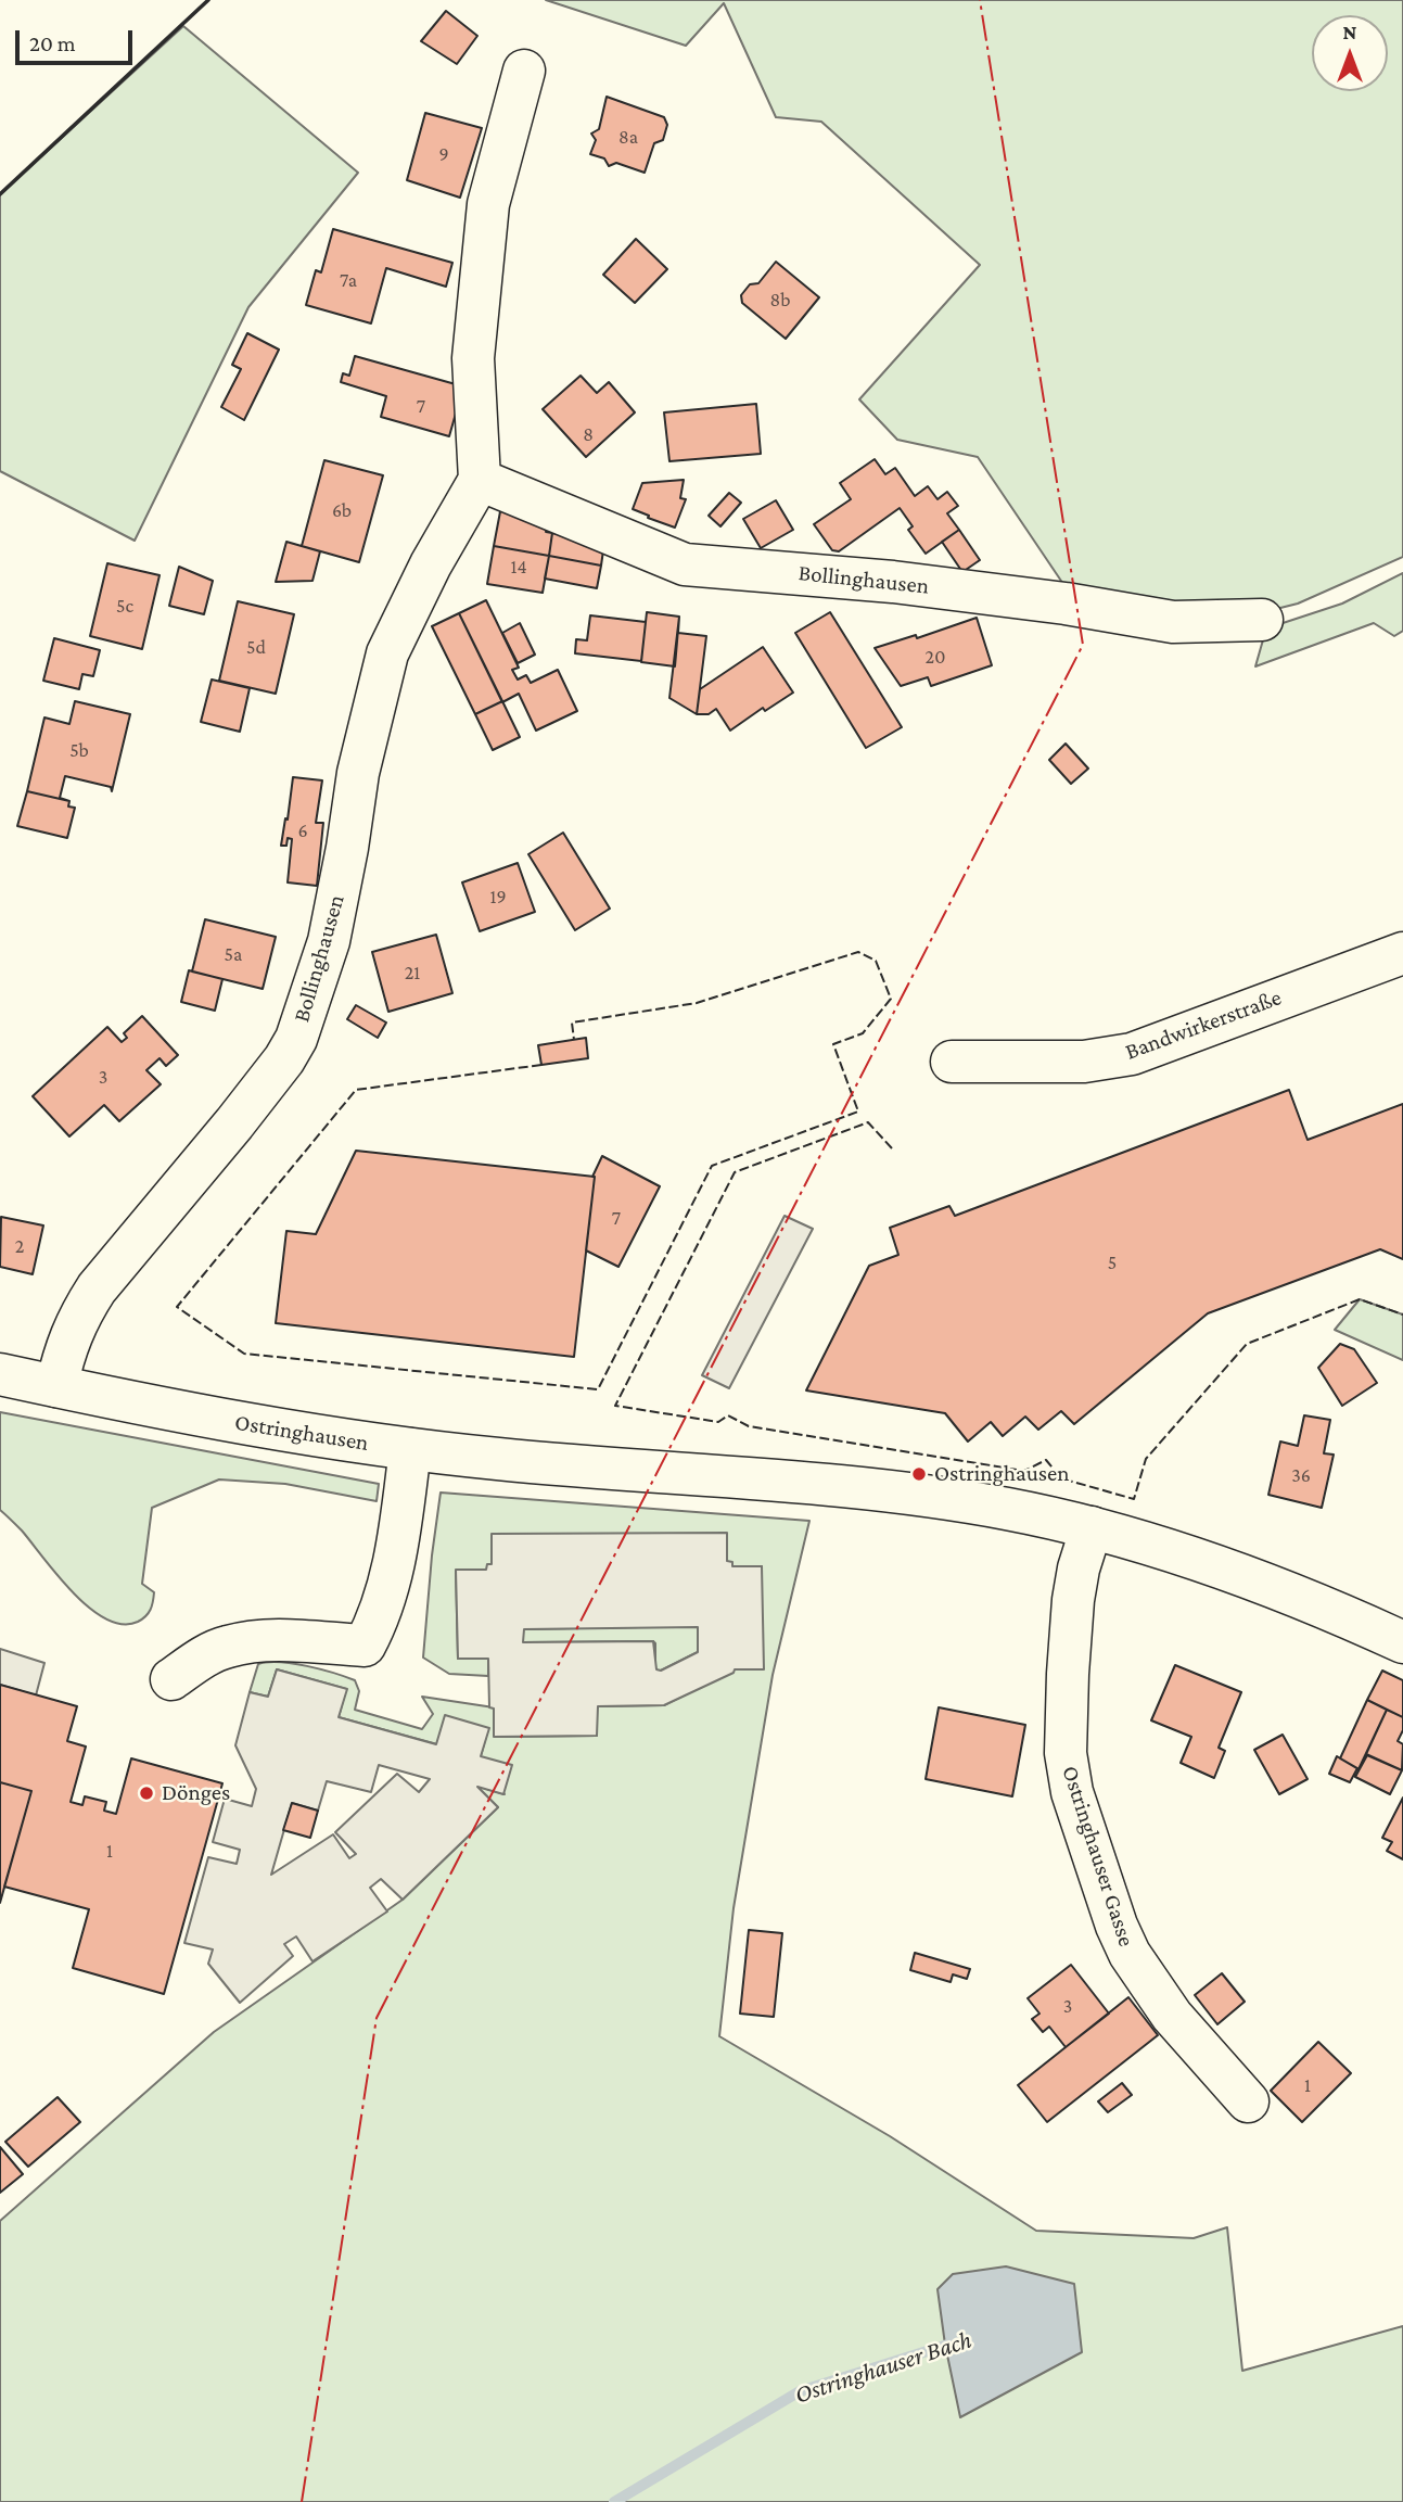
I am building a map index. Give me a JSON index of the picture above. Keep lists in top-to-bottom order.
{
  "streets": {
    "street": [
      "Bollinghausen",
      "Bandwirkerstraße",
      "Ostringhausen",
      "Ostringhauser Gasse"
    ]
  },
  "crossings": [
    ["Bollinghausen", "Ostringhausen"],
    ["Ostringhausen", "Ostringhauser Gasse"]
  ],
  "water": ["Ostringhauser Bach"],
  "places": ["Ostringhausen", "Dönges"],
  "house_numbers": [
    "8a",
    "9",
    "7a",
    "8b",
    "7",
    "8",
    "6b",
    "14",
    "5c",
    "5d",
    "20",
    "5b",
    "6",
    "19",
    "5a",
    "21",
    "3",
    "7",
    "2",
    "5",
    "36",
    "1",
    "3",
    "1"
  ],
  "scale_bar": "20 m",
  "north": "top"
}
